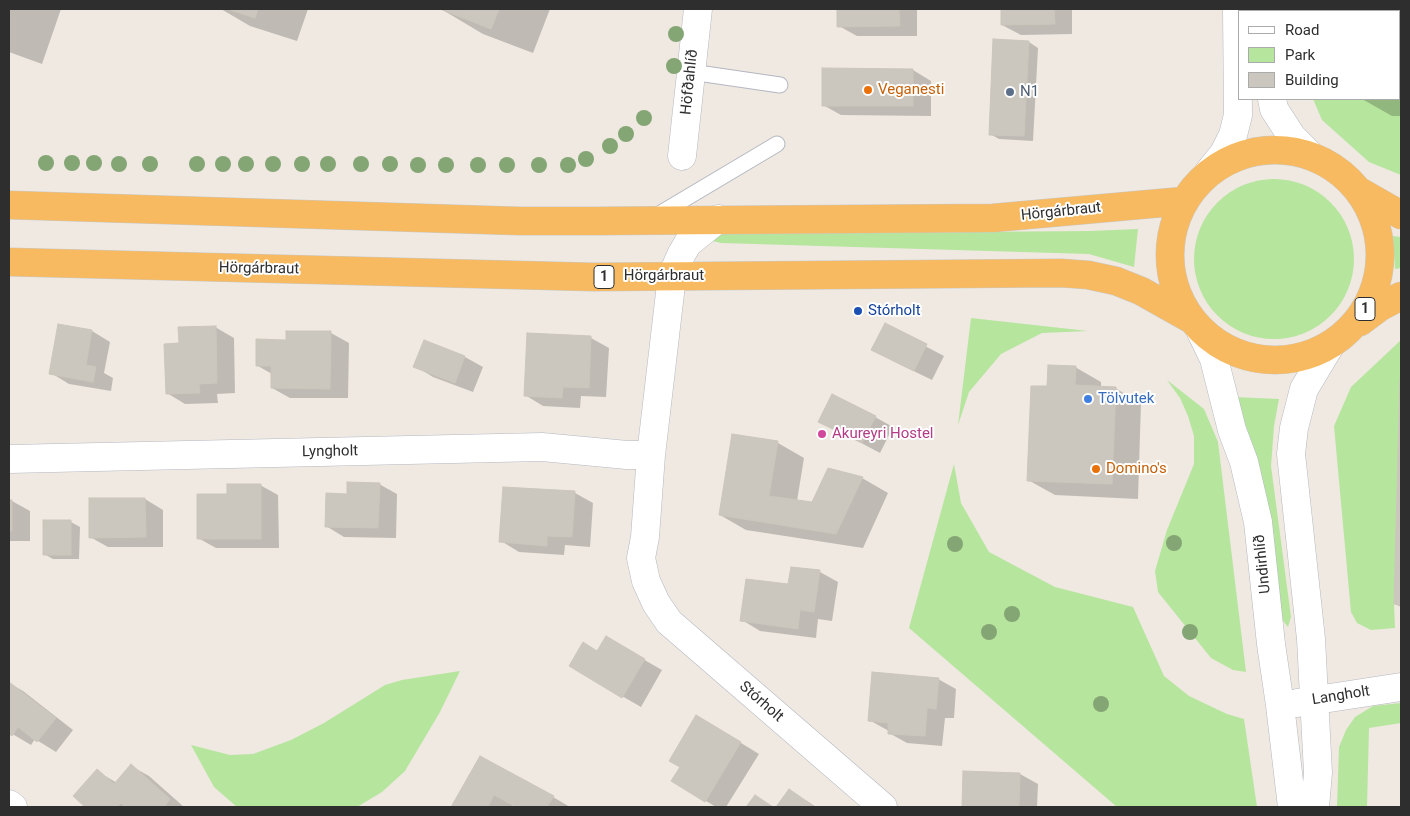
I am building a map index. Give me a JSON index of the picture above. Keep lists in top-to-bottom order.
{
  "streets": {
    "highway": ["Hörgárbraut", "1"],
    "street": [
      "Höfðahlíð",
      "Lyngholt",
      "Undirhlíð",
      "Langholt",
      "Stórholt"
    ]
  },
  "crossings": [
    ["Hörgárbraut", "Undirhlíð"],
    ["Hörgárbraut", "Stórholt"],
    ["Lyngholt", "Stórholt"],
    ["Undirhlíð", "Langholt"]
  ],
  "places": [
    "Veganesti",
    "N1",
    "Stórholt",
    "Tölvutek",
    "Akureyri Hostel",
    "Domino's"
  ],
  "legend": ["Road", "Park", "Building"]
}
